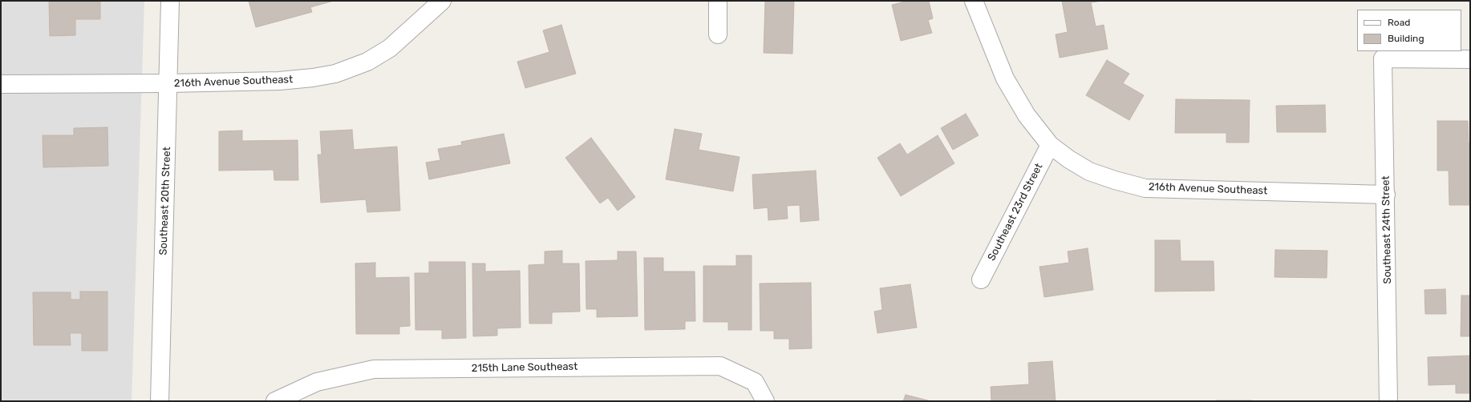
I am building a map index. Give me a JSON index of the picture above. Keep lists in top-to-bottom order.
{
  "streets": {
    "street": [
      "216th Avenue Southeast",
      "Southeast 20th Street",
      "Southeast 23rd Street",
      "Southeast 24th Street",
      "215th Lane Southeast"
    ]
  },
  "crossings": [
    ["216th Avenue Southeast", "Southeast 20th Street"],
    ["216th Avenue Southeast", "Southeast 23rd Street"],
    ["216th Avenue Southeast", "Southeast 24th Street"]
  ],
  "legend": ["Road", "Building"]
}
